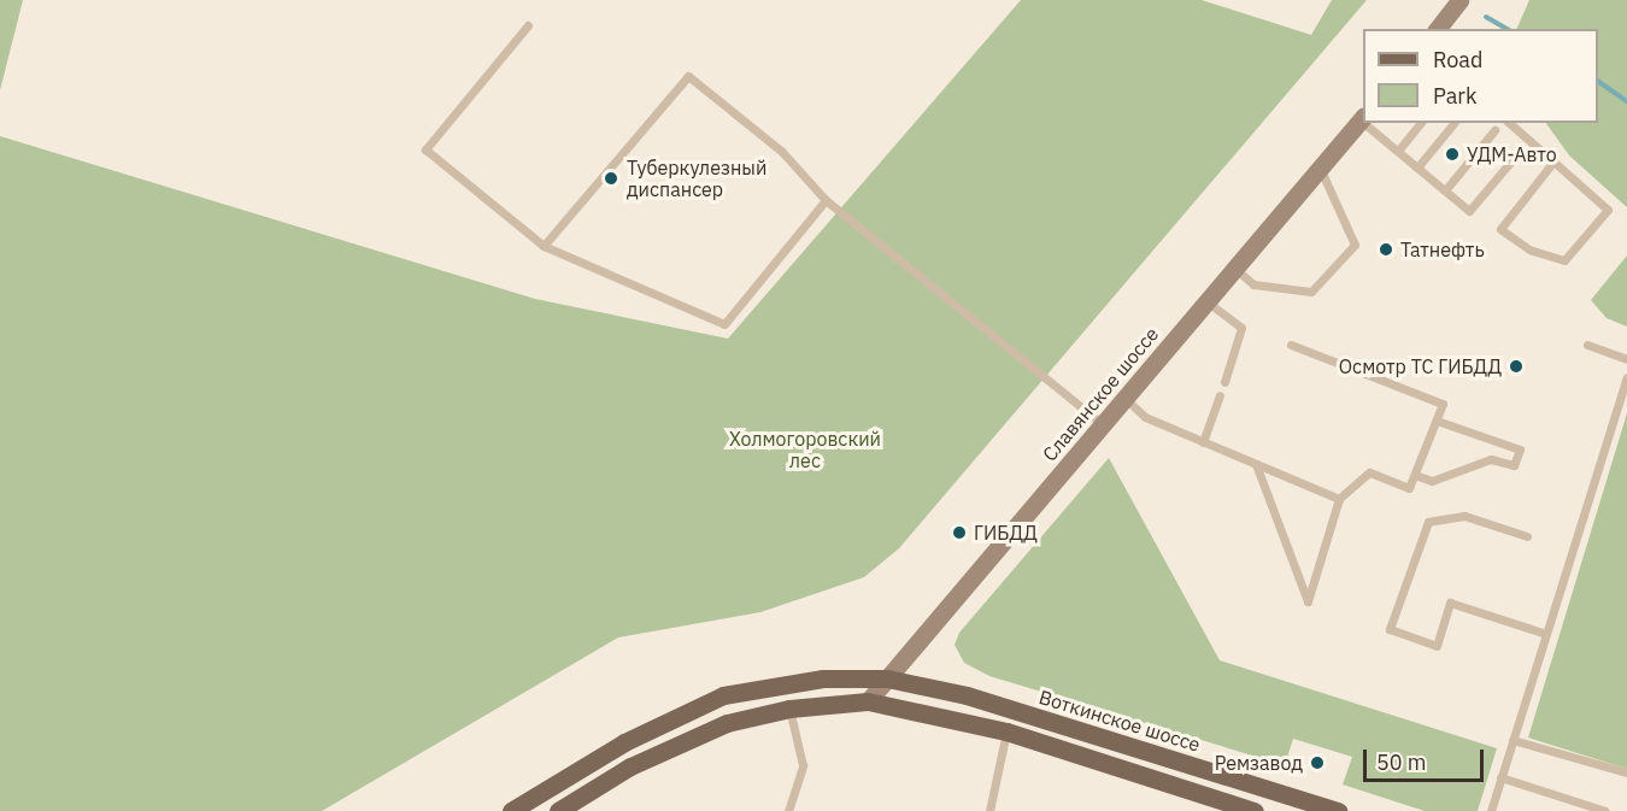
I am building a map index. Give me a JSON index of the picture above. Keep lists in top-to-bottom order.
{
  "streets": {
    "main road": ["Славянское шоссе", "Воткинское шоссе"]
  },
  "crossings": [
    ["Славянское шоссе", "Воткинское шоссе"]
  ],
  "parks": ["Холмогоровский лес"],
  "places": [
    "УДМ-Авто",
    "Туберкулезный диспансер",
    "Татнефть",
    "Осмотр ТС ГИБДД",
    "ГИБДД",
    "Ремзавод"
  ],
  "legend": ["Road", "Park"],
  "scale_bar": "50 m"
}
